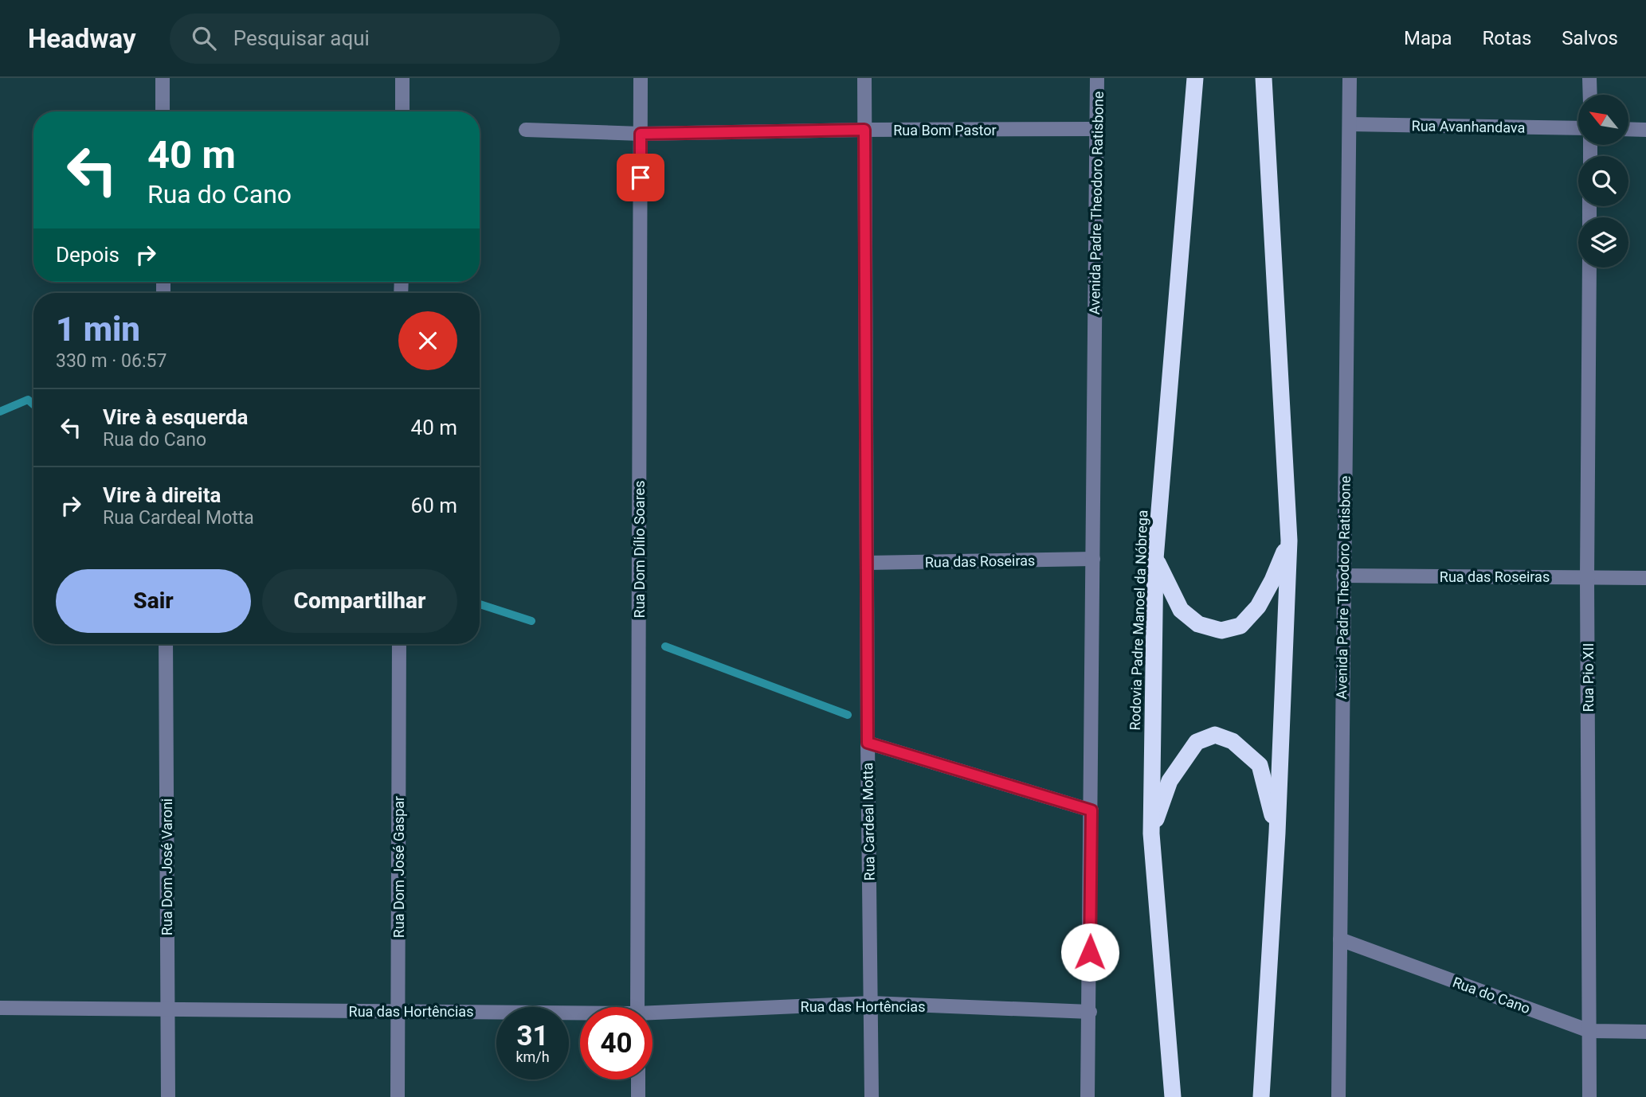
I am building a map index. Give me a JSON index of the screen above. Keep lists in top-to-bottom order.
{
  "streets": {
    "highway": ["Rodovia Padre Manoel da Nóbrega"],
    "street": [
      "Rua Avanhandava",
      "Rua Bom Pastor",
      "Avenida Padre Theodoro Ratisbone",
      "Rua Dom Dílio Soares",
      "Rua das Roseiras",
      "Rua Pio XII",
      "Rua Cardeal Motta",
      "Rua Dom José Varoni",
      "Rua Dom José Gaspar",
      "Rua do Cano",
      "Rua das Hortências"
    ]
  },
  "crossings": [
    ["Rua Avanhandava", "Avenida Padre Theodoro Ratisbone"],
    ["Rua Bom Pastor", "Avenida Padre Theodoro Ratisbone"],
    ["Rua Bom Pastor", "Rua Dom Dílio Soares"],
    ["Rua Bom Pastor", "Rua Cardeal Motta"],
    ["Avenida Padre Theodoro Ratisbone", "Rua das Roseiras"],
    ["Avenida Padre Theodoro Ratisbone", "Rua do Cano"],
    ["Avenida Padre Theodoro Ratisbone", "Rua das Hortências"],
    ["Rua das Roseiras", "Rua Pio XII"],
    ["Rua das Roseiras", "Rua Cardeal Motta"],
    ["Rua Pio XII", "Rua do Cano"],
    ["Rua Cardeal Motta", "Rua das Hortências"],
    ["Rua Dom José Varoni", "Rua das Hortências"],
    ["Rua Dom José Gaspar", "Rua das Hortências"]
  ],
  "north": "top left",
  "page": {
    "header": "Headway",
    "search": "Pesquisar aqui",
    "nav": ["Mapa", "Rotas", "Salvos"],
    "turn": ["40 m", "Rua do Cano"],
    "then": "Depois",
    "heading": ["1 min", "330 m · 06:57"],
    "list": [
      {
        "name": "Vire à esquerda",
        "note": "Rua do Cano",
        "value": "40 m"
      },
      {
        "name": "Vire à direita",
        "note": "Rua Cardeal Motta",
        "value": "60 m"
      }
    ],
    "buttons": ["Sair", "Compartilhar"],
    "speed": "31 km/h",
    "limit": "40"
  }
}
